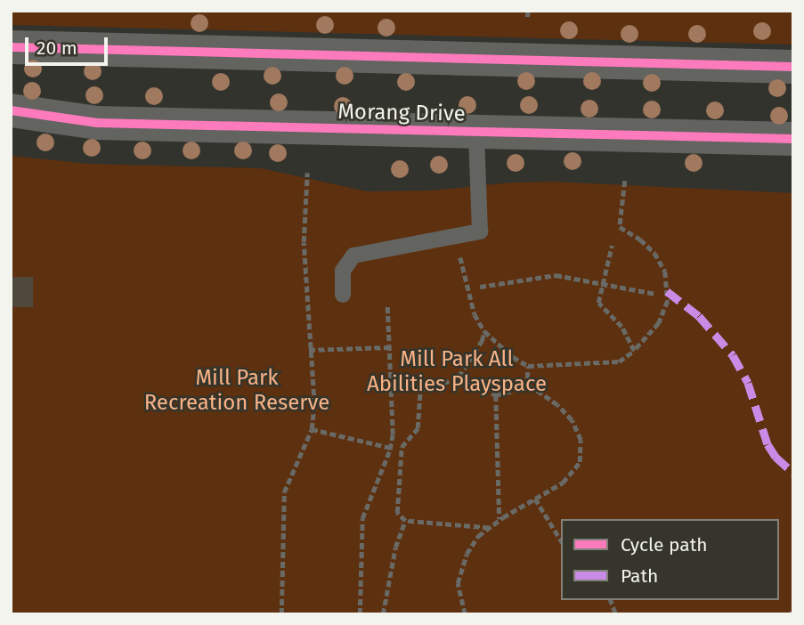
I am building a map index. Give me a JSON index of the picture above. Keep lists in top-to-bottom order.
{
  "streets": {
    "main road": ["Morang Drive"]
  },
  "parks": ["Mill Park All Abilities Playspace", "Mill Park Recreation Reserve"],
  "legend": ["Cycle path", "Path"],
  "scale_bar": "20 m"
}
